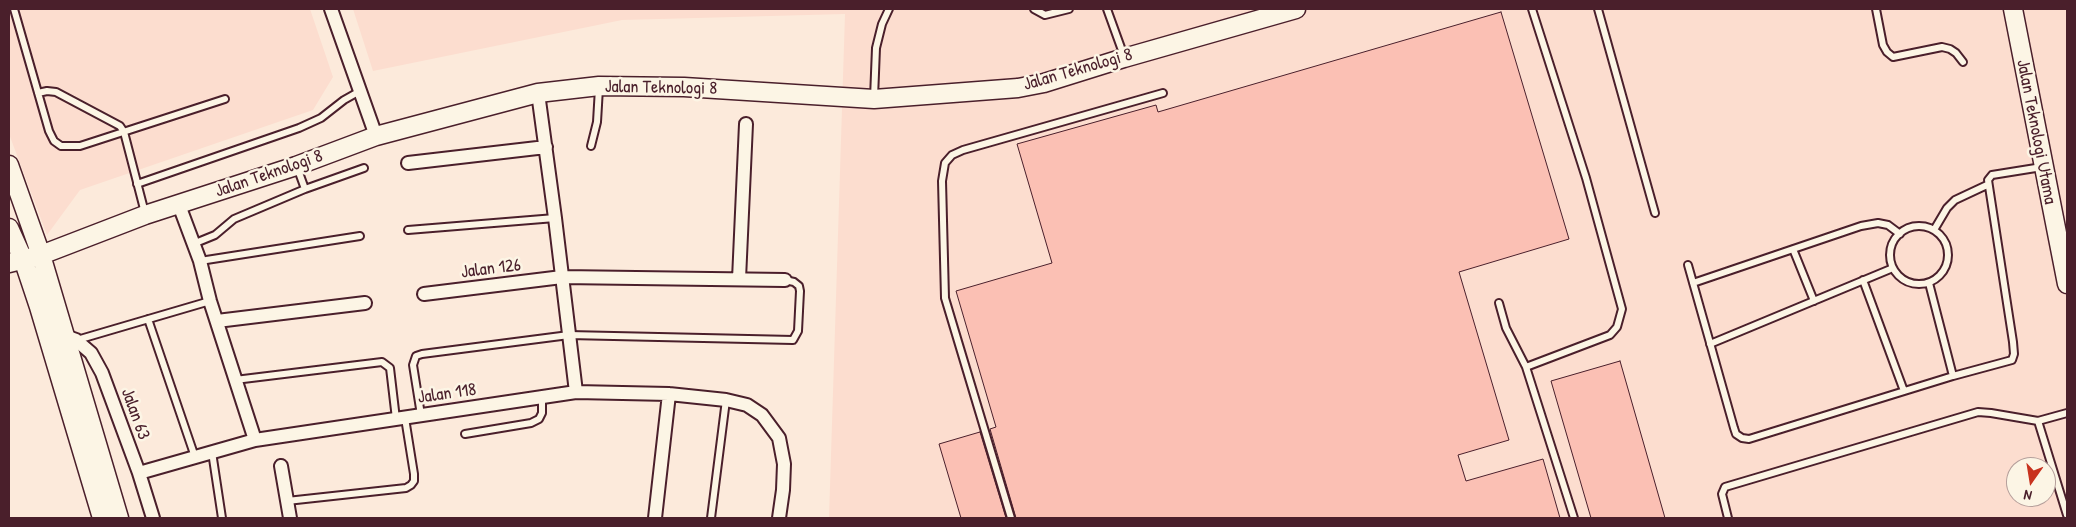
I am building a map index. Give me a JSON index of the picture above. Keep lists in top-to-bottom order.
{
  "streets": {
    "street": [
      "Jalan Teknologi 8",
      "Jalan Teknologi Utama",
      "Jalan 126",
      "Jalan 118",
      "Jalan 63"
    ]
  },
  "crossings": [
    ["Jalan 118", "Jalan 63"]
  ],
  "north": "bottom"
}
